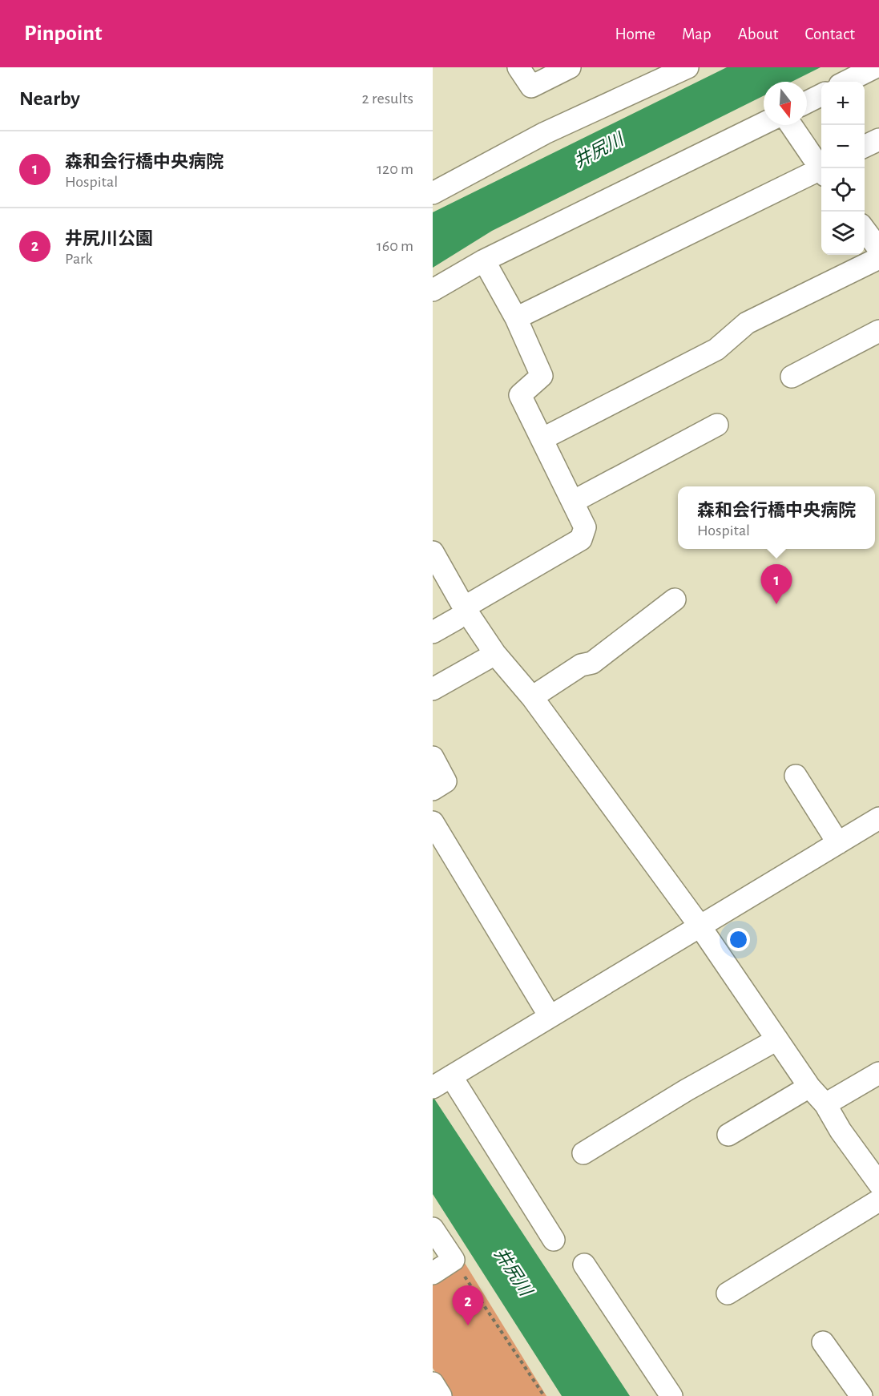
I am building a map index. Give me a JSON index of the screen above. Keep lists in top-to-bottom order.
{
  "water": ["井尻川"],
  "north": "bottom",
  "page": {
    "header": "Pinpoint",
    "nav": [
      "Home",
      "Map",
      "About",
      "Contact"
    ],
    "heading": ["Nearby", "2 results"],
    "map_buttons": ["+", "−"],
    "list": [
      {
        "mark": "1",
        "name": "森和会行橋中央病院",
        "note": "Hospital",
        "value": "120 m"
      },
      {
        "mark": "2",
        "name": "井尻川公園",
        "note": "Park",
        "value": "160 m"
      }
    ],
    "popup": ["森和会行橋中央病院", "Hospital"],
    "pins": ["1", "2"]
  }
}
